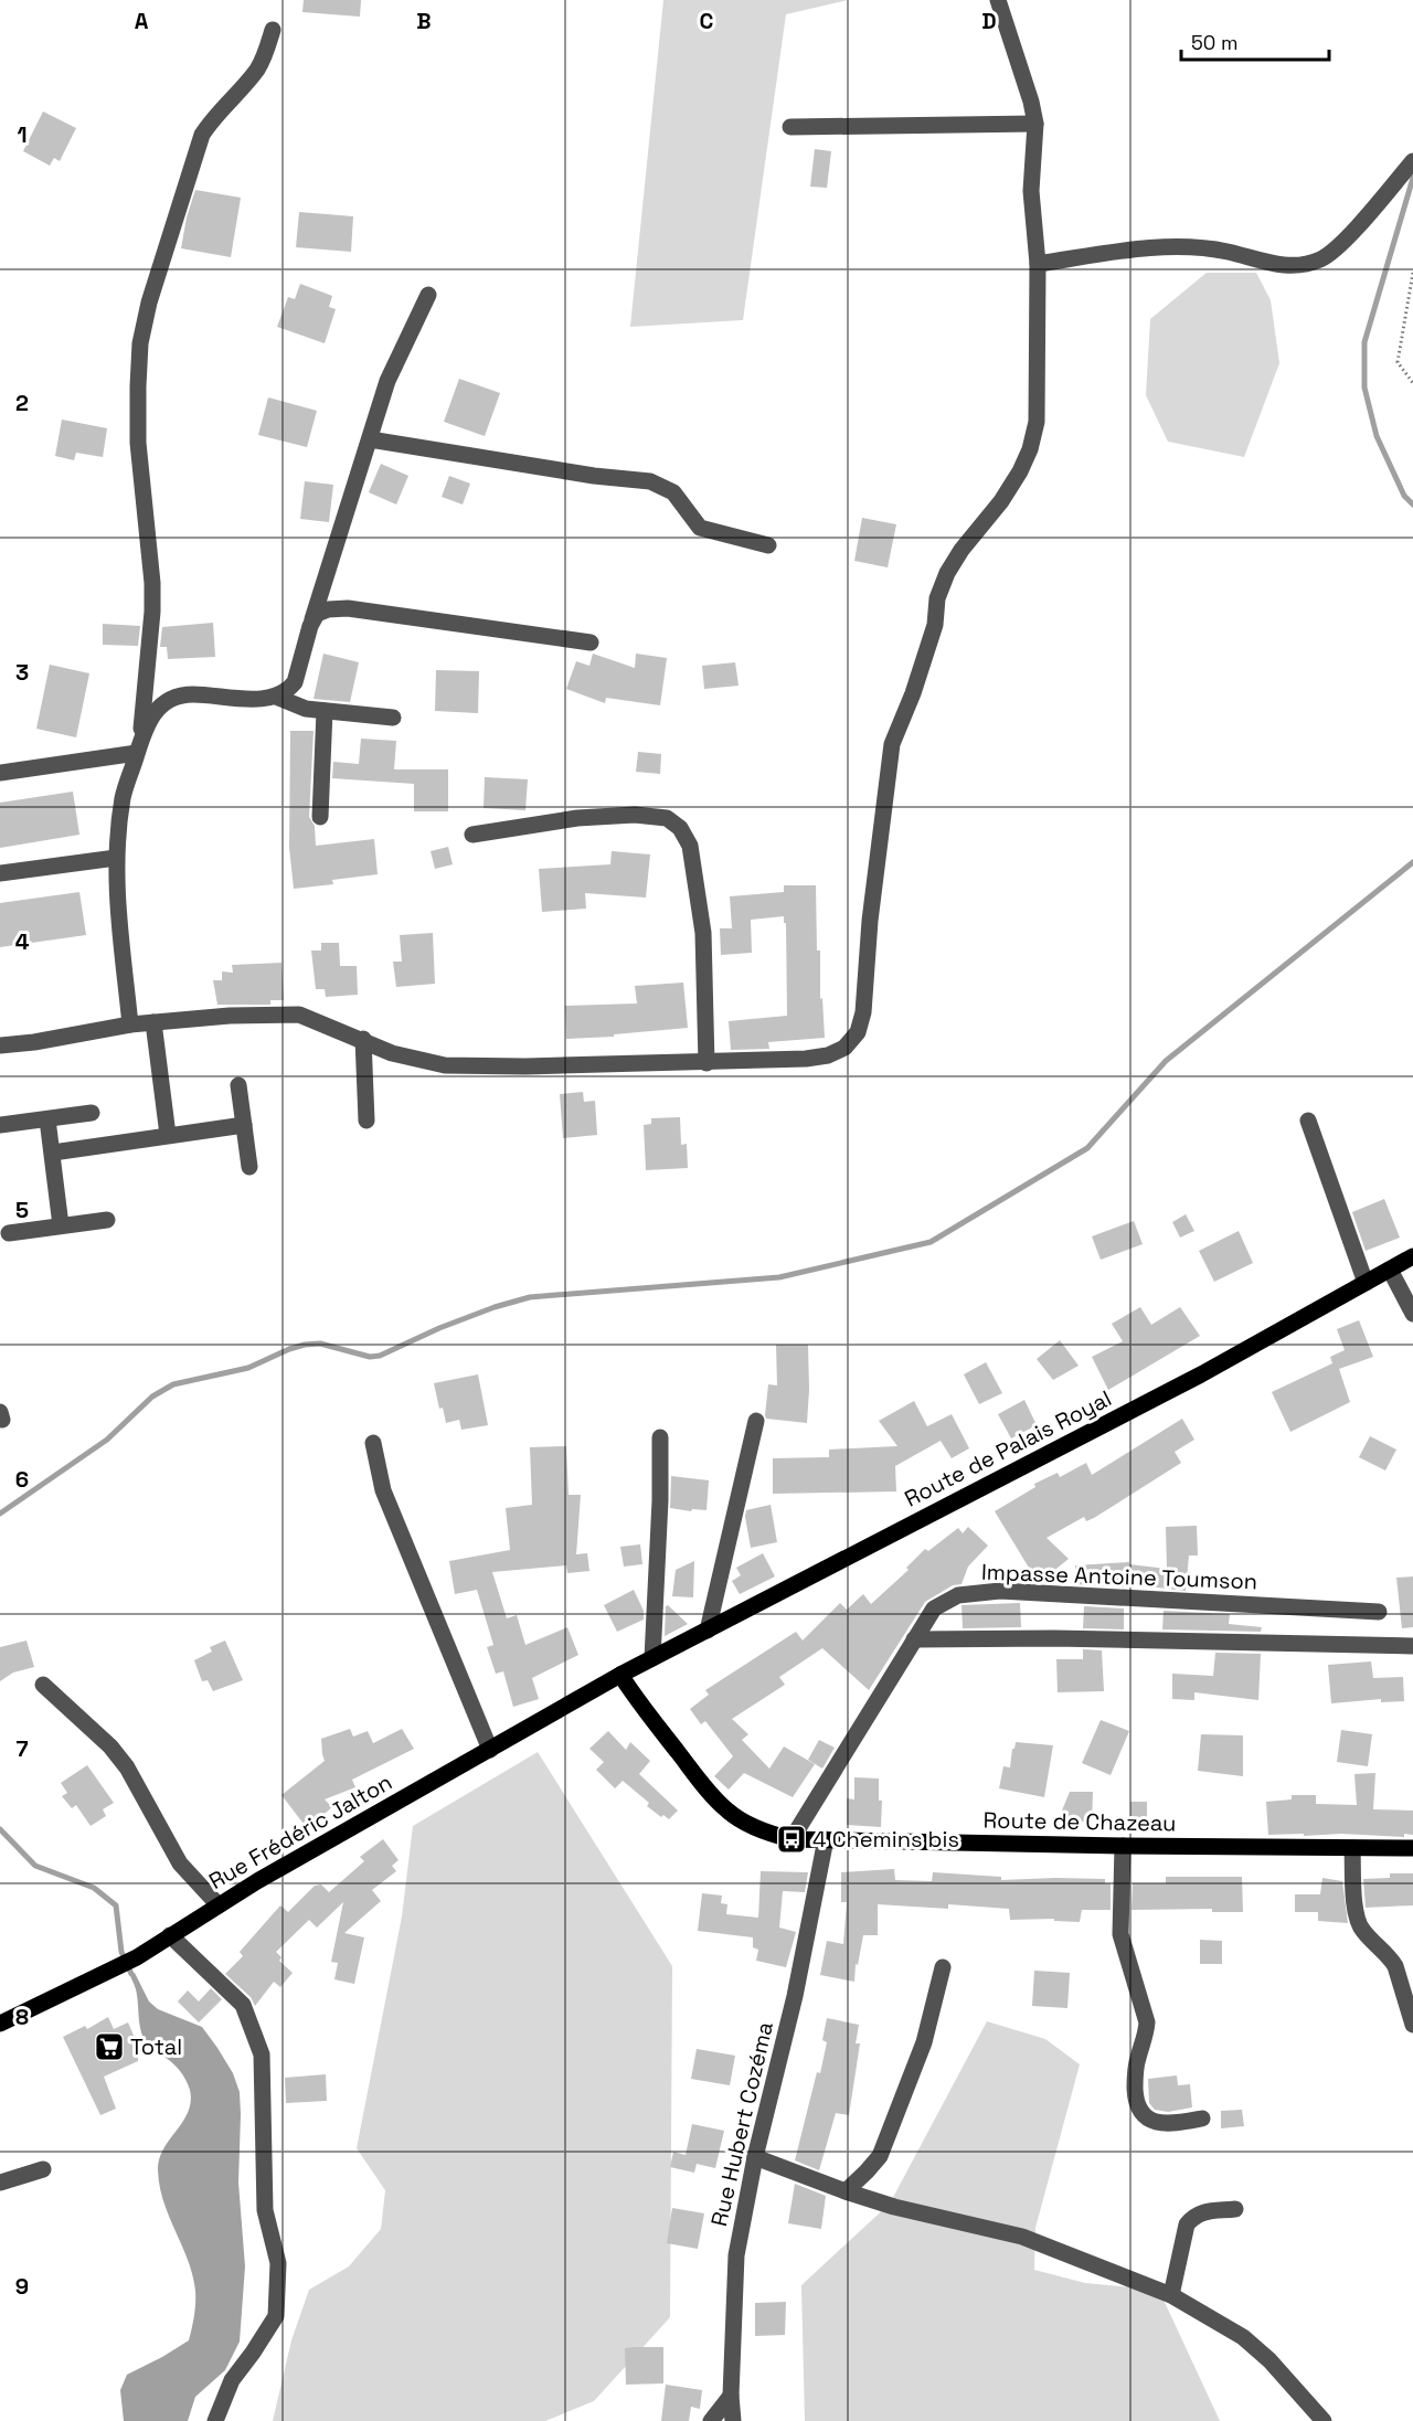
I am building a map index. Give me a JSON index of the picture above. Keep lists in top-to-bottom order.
{
  "streets": {
    "main road": ["Route de Palais Royal", "Route de Chazeau", "Rue Frédéric Jalton"],
    "street": ["Impasse Antoine Toumson", "Rue Hubert Cozéma"]
  },
  "crossings": [
    ["Route de Palais Royal", "Route de Chazeau"],
    ["Route de Palais Royal", "Rue Frédéric Jalton"],
    ["Impasse Antoine Toumson", "Route de Chazeau"],
    ["Route de Chazeau", "Rue Frédéric Jalton"],
    ["Route de Chazeau", "Rue Hubert Cozéma"]
  ],
  "places": {
    "bus stop": ["4 Chemins bis"],
    "supermarket": ["Total"]
  },
  "scale_bar": "50 m",
  "grid": {
    "columns": [
      "A",
      "B",
      "C",
      "D"
    ],
    "rows": [
      "1",
      "2",
      "3",
      "4",
      "5",
      "6",
      "7",
      "8",
      "9"
    ]
  }
}
